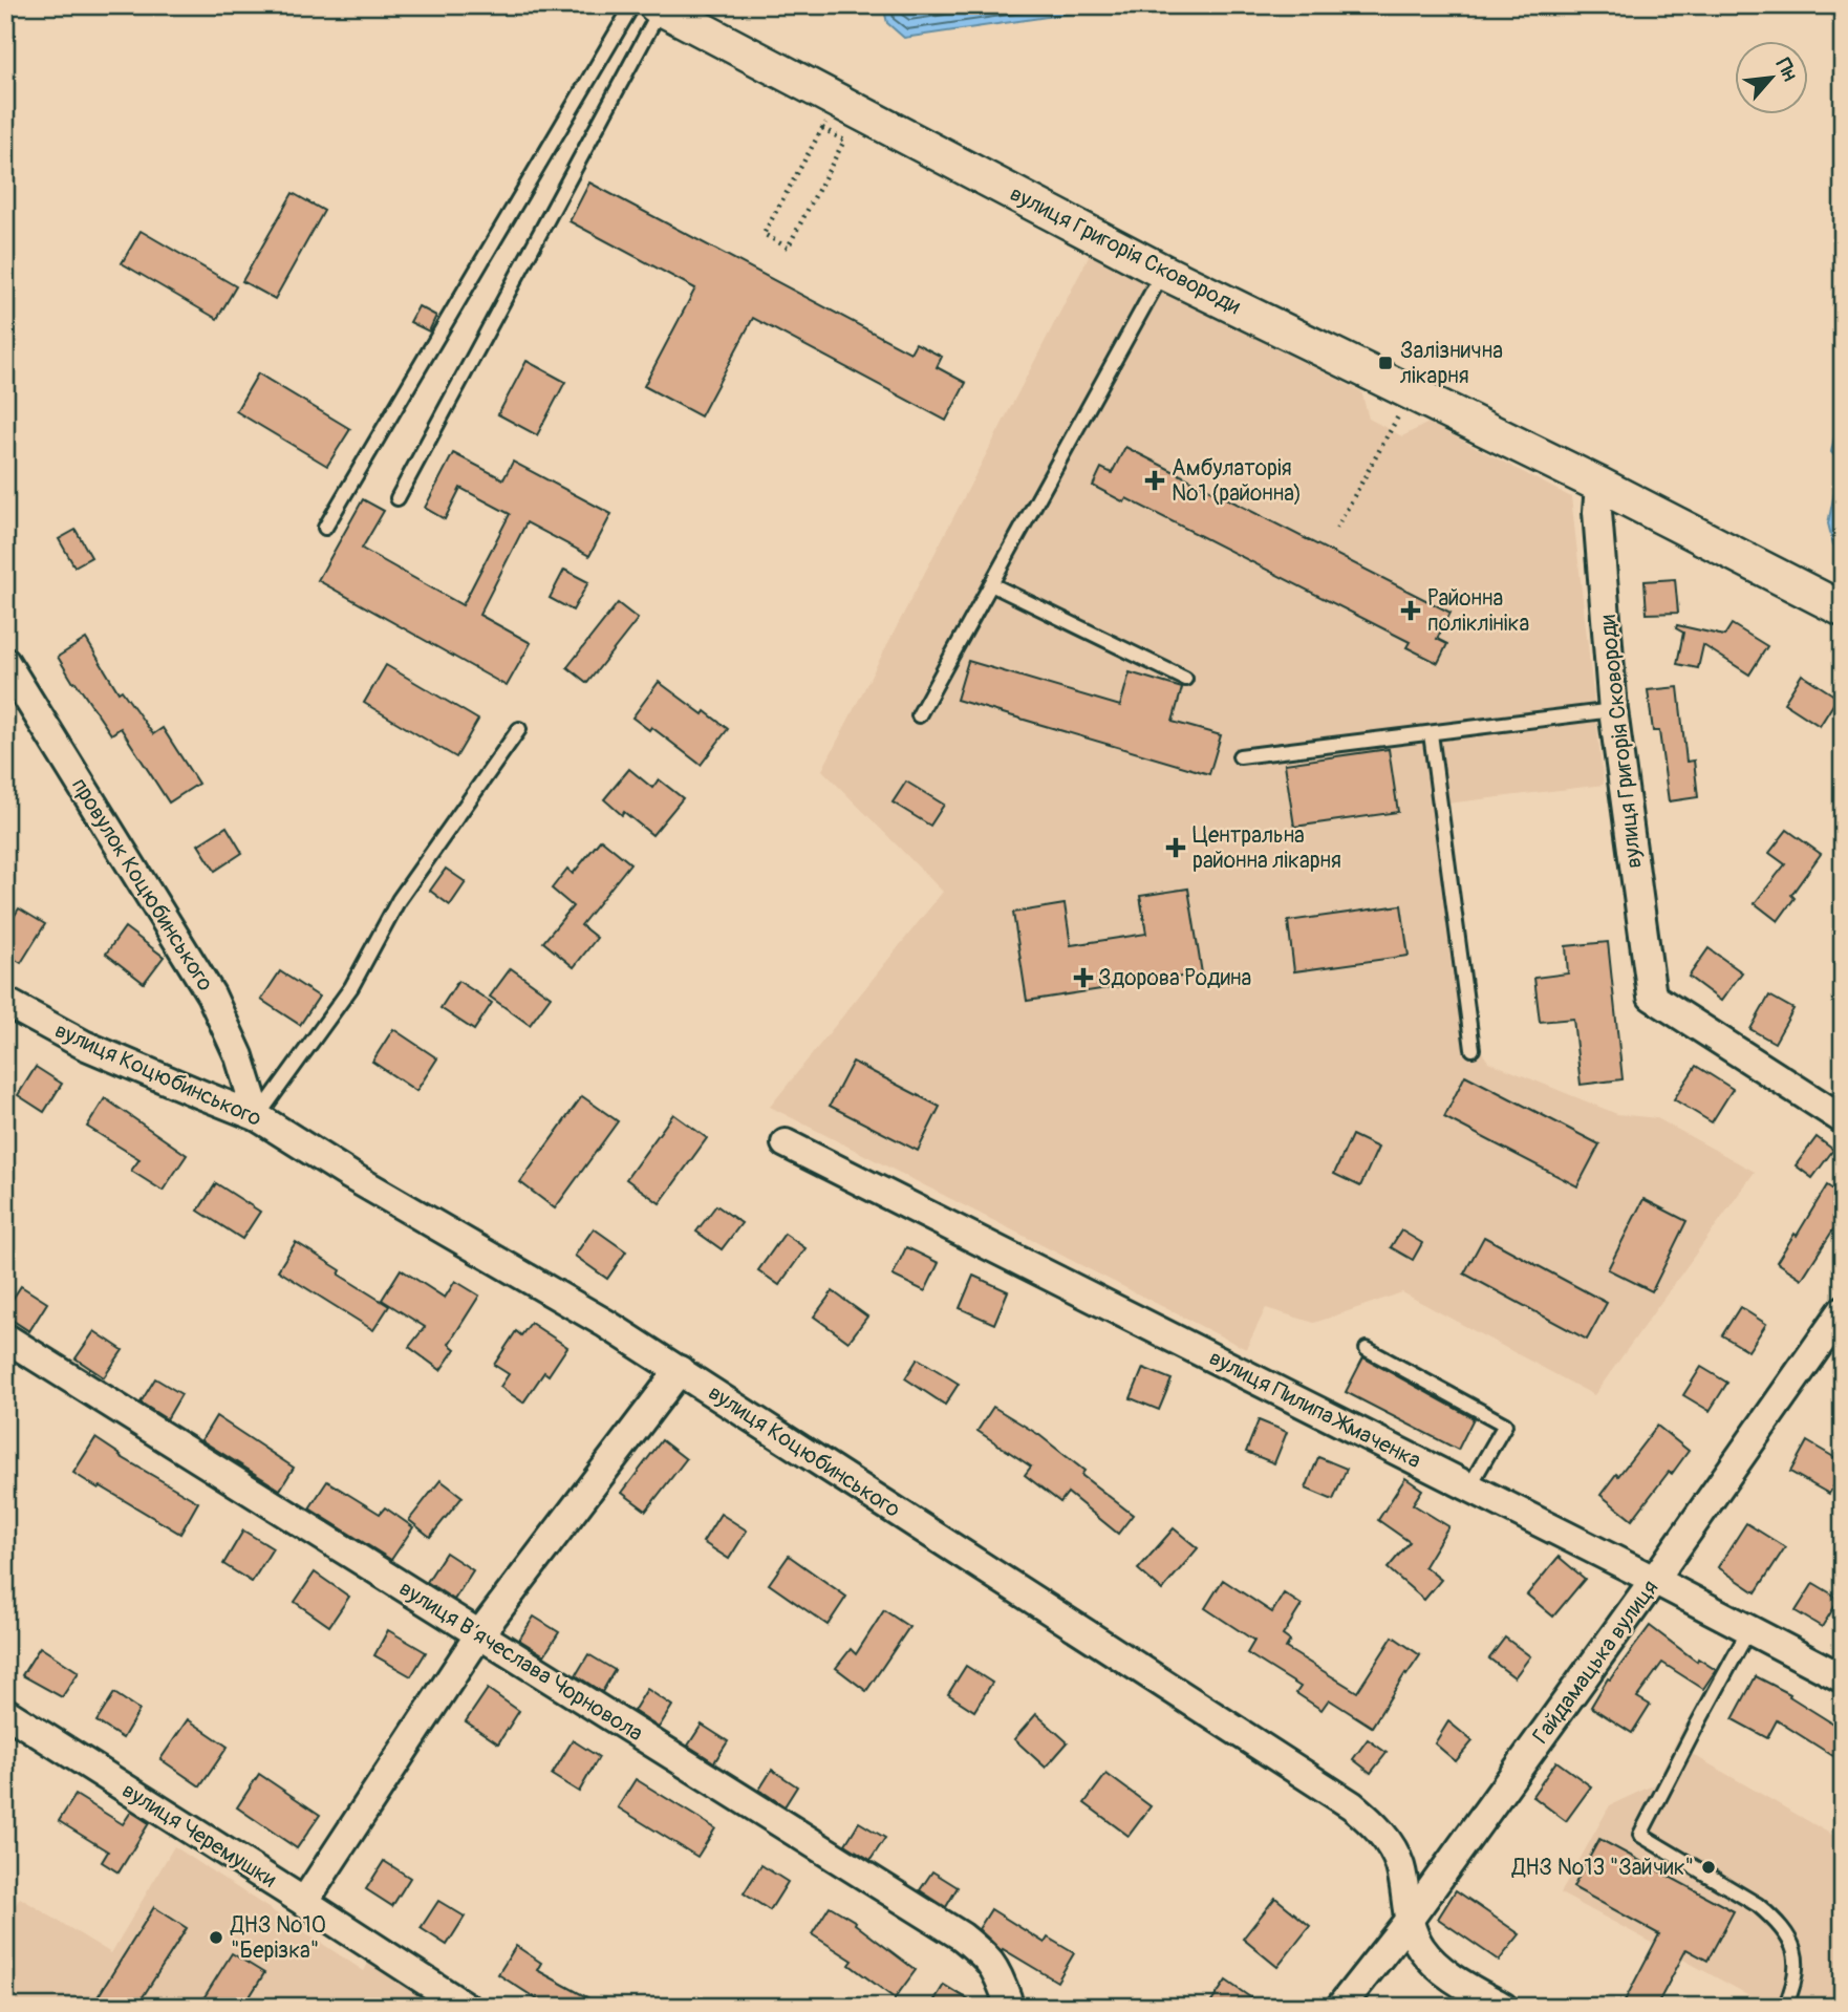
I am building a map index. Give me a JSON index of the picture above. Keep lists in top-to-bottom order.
{
  "streets": {
    "street": [
      "вулиця Григорія Сковороди",
      "провулок Коцюбинського",
      "вулиця Коцюбинського",
      "вулиця Пилипа Жмаченка",
      "вулиця Вʼячеслава Чорновола",
      "Гайдамацька вулиця",
      "вулиця Черемушки"
    ]
  },
  "crossings": [
    ["провулок Коцюбинського", "вулиця Коцюбинського"],
    ["вулиця Коцюбинського", "Гайдамацька вулиця"],
    ["вулиця Пилипа Жмаченка", "Гайдамацька вулиця"]
  ],
  "places": {
    "transit": ["Залізнична лікарня"],
    "health": [
      "Амбулаторія №1 (районна)",
      "Районна поліклініка",
      "Центральна районна лікарня",
      "Здорова Родина"
    ],
    "other": ["ДНЗ №13 \"Зайчик\"", "ДНЗ №10 \"Берізка\""]
  },
  "north": "top right"
}
